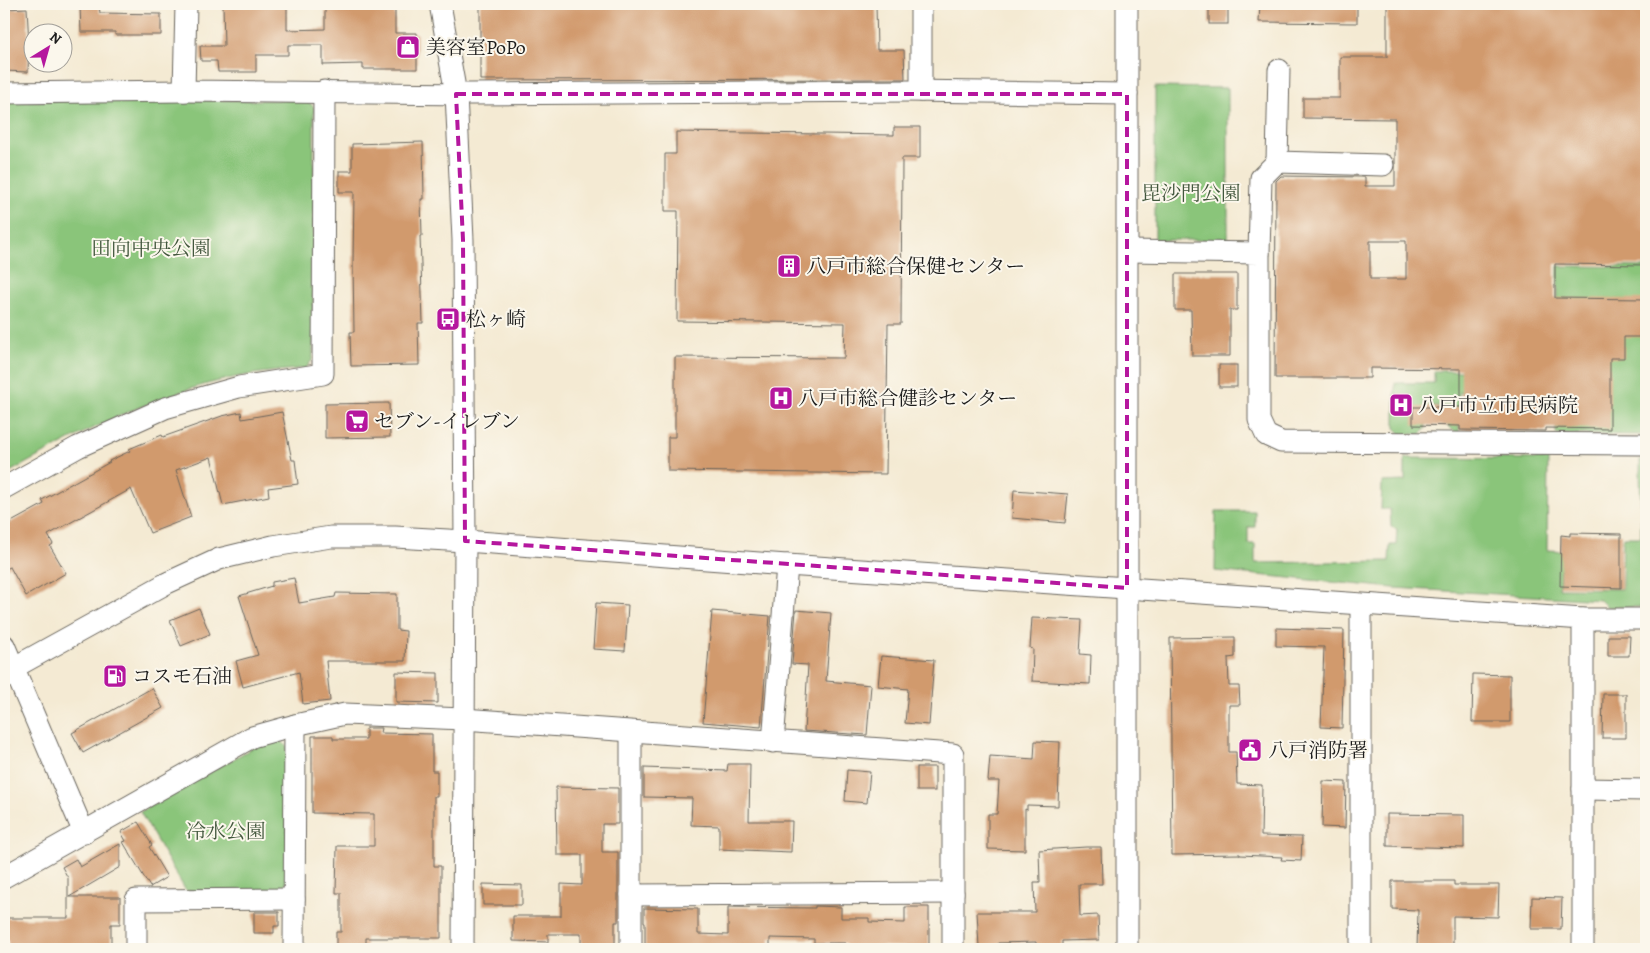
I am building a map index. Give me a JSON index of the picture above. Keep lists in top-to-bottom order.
{
  "parks": ["毘沙門公園", "田向中央公園", "冷水公園"],
  "places": {
    "shop": ["美容室PoPo"],
    "building": ["八戸市総合保健センター"],
    "bus stop": ["松ヶ崎"],
    "hospital": ["八戸市総合健診センター", "八戸市立市民病院"],
    "supermarket": ["セブン-イレブン"],
    "fuel station": ["コスモ石油"],
    "public building": ["八戸消防署"]
  },
  "north": "top right"
}
